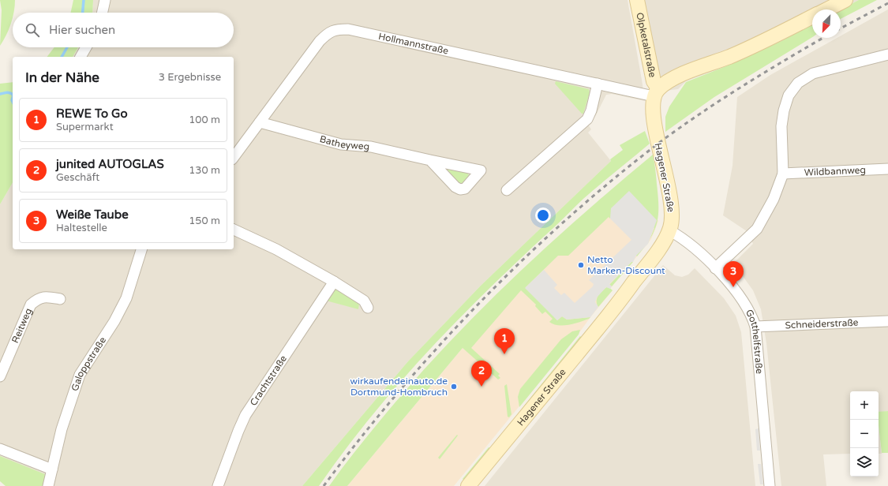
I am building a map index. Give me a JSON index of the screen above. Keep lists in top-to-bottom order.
{
  "streets": {
    "main road": ["Olpketalstraße", "Hagener Straße"],
    "street": [
      "Hollmannstraße",
      "Batheyweg",
      "Wildbannweg",
      "Schneiderstraße",
      "Reitweg",
      "Gotthelfstraße",
      "Galoppstraße",
      "Crachtstraße"
    ]
  },
  "crossings": [
    ["Hollmannstraße", "Olpketalstraße"],
    ["Hollmannstraße", "Batheyweg"],
    ["Hollmannstraße", "Hagener Straße"],
    ["Olpketalstraße", "Hagener Straße"],
    ["Hagener Straße", "Gotthelfstraße"],
    ["Schneiderstraße", "Gotthelfstraße"]
  ],
  "places": ["Netto Marken-Discount", "wirkaufendeinauto.de Dortmund-Hombruch"],
  "north": "bottom left",
  "page": {
    "search": "Hier suchen",
    "heading": ["In der Nähe", "3 Ergebnisse"],
    "list": [
      {
        "mark": "1",
        "name": "REWE To Go",
        "note": "Supermarkt",
        "value": "100 m"
      },
      {
        "mark": "2",
        "name": "junited AUTOGLAS",
        "note": "Geschäft",
        "value": "130 m"
      },
      {
        "mark": "3",
        "name": "Weiße Taube",
        "note": "Haltestelle",
        "value": "150 m"
      }
    ],
    "pins": ["3", "1", "2"],
    "map_buttons": ["+", "−"]
  }
}
